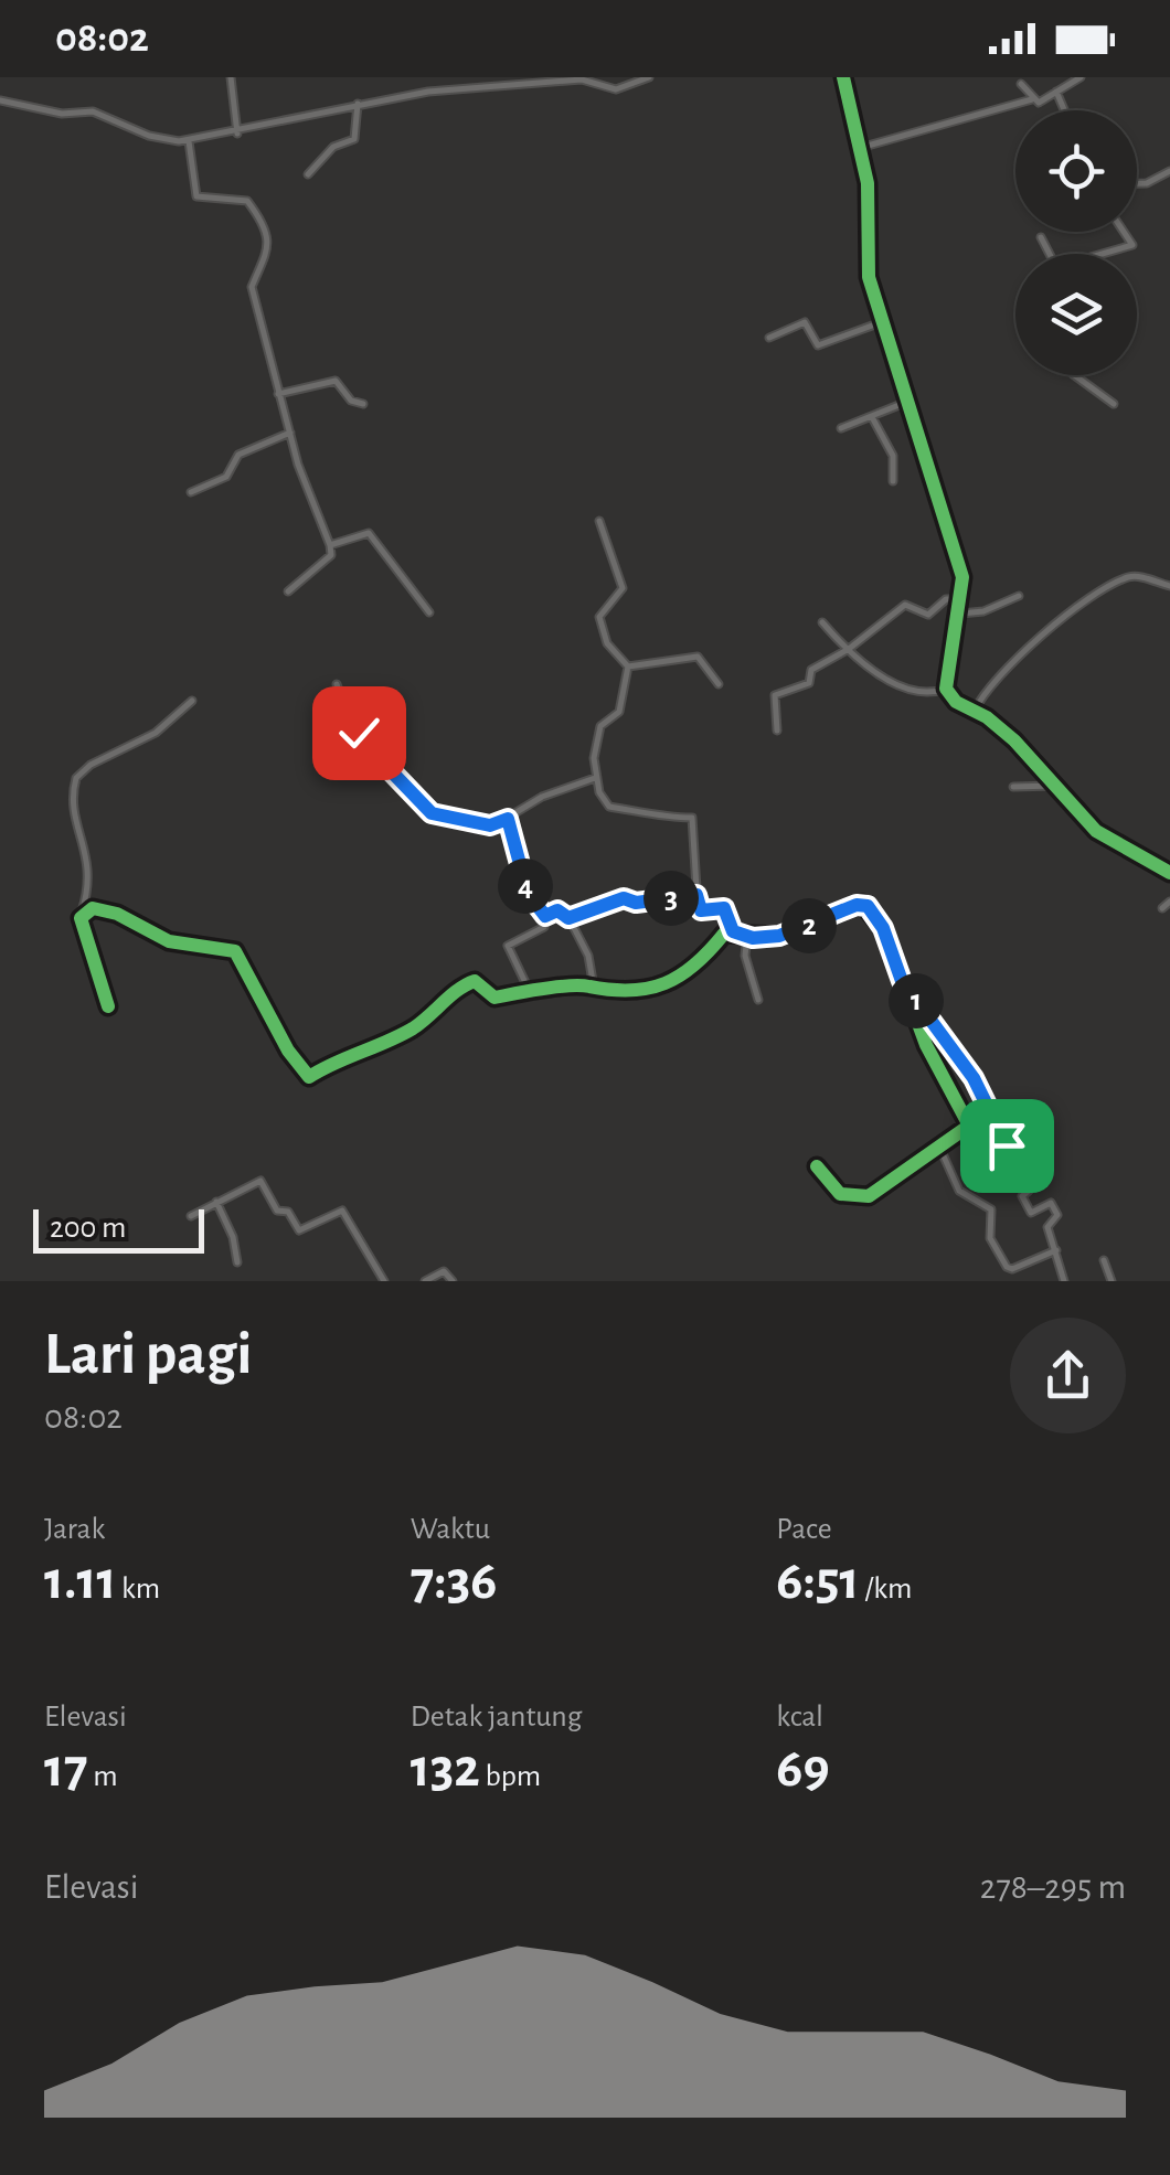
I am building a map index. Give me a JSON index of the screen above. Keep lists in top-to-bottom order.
{
  "scale_bar": "200 m",
  "page": {
    "status": "08:02",
    "pins": [
      "4",
      "3",
      "2",
      "1"
    ],
    "scale": "200 m",
    "heading": ["Lari pagi", "08:02"],
    "stats": [
      ["Jarak", "1.11 km"],
      ["Waktu", "7:36"],
      ["Pace", "6:51 /km"],
      ["Elevasi", "17 m"],
      ["Detak jantung", "132 bpm"],
      ["kcal", "69"]
    ],
    "chart": ["Elevasi", "278–295 m"]
  }
}
